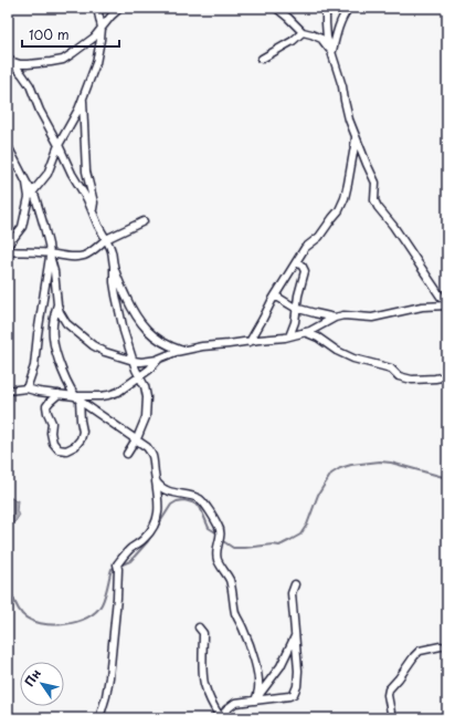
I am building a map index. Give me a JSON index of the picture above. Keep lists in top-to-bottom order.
{
  "scale_bar": "100 m",
  "north": "top left"
}
